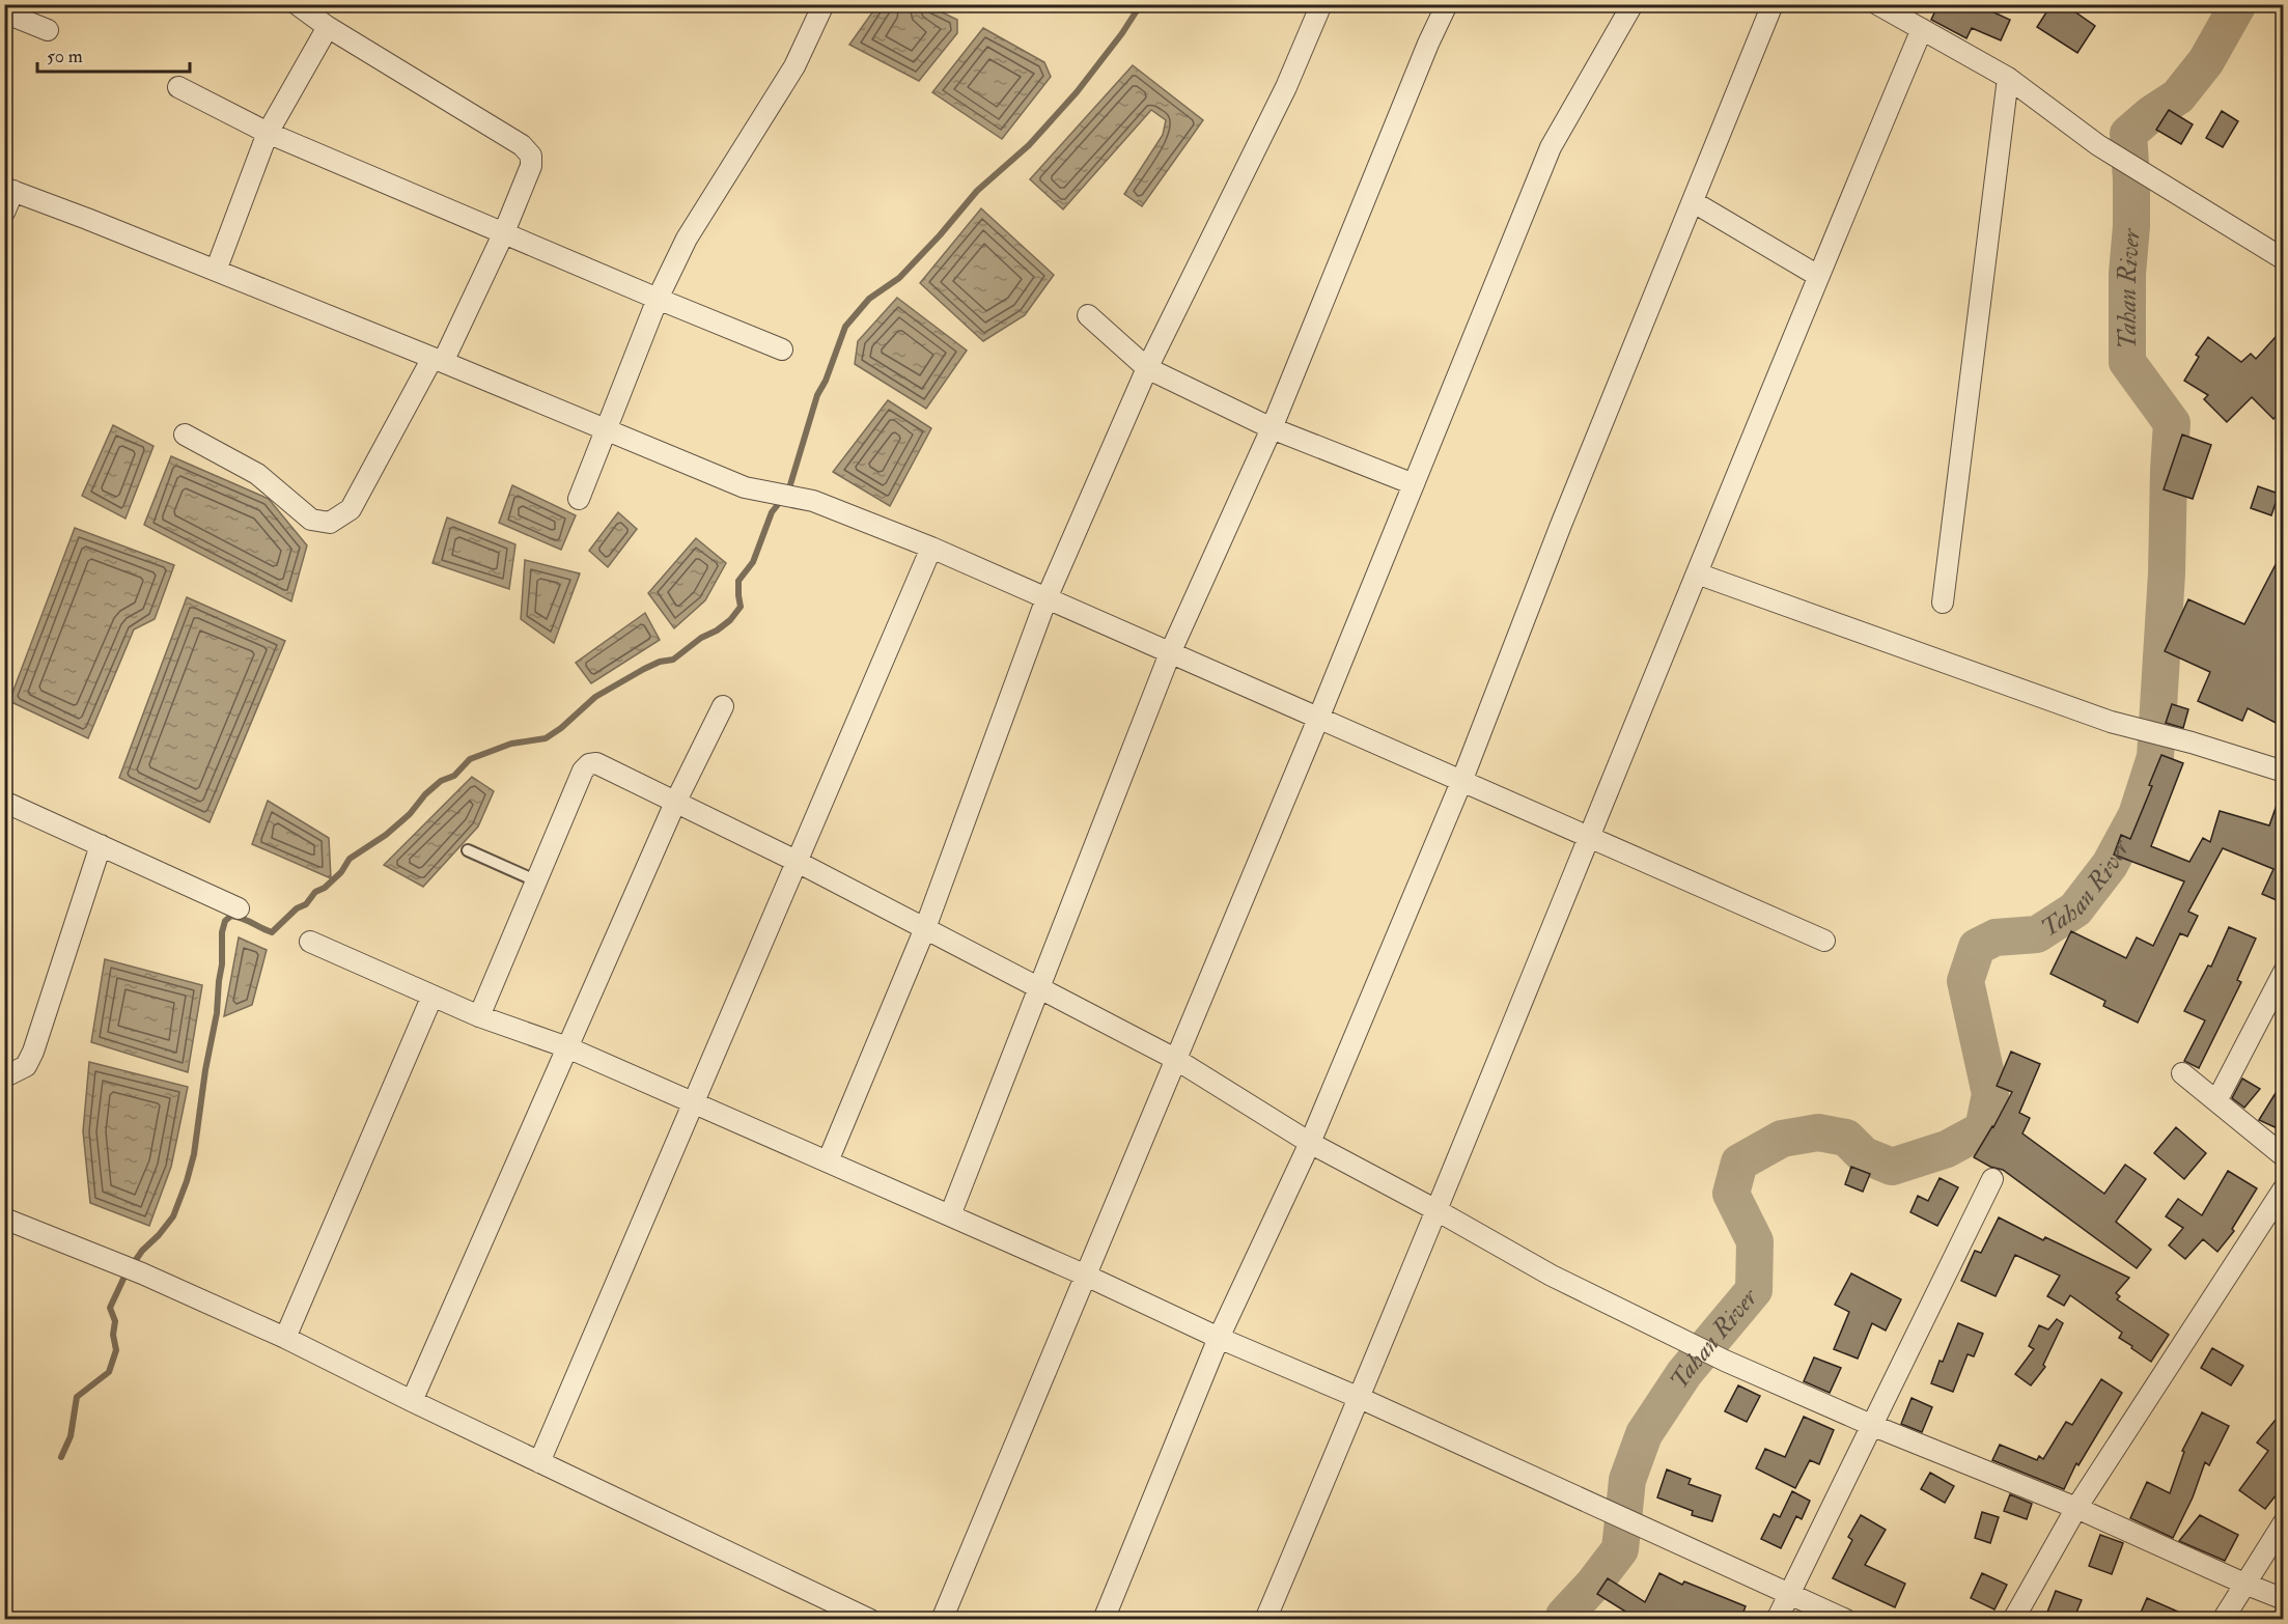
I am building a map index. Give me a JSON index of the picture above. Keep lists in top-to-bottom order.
{
  "water": ["Tahan River"],
  "scale_bar": "50 m"
}
